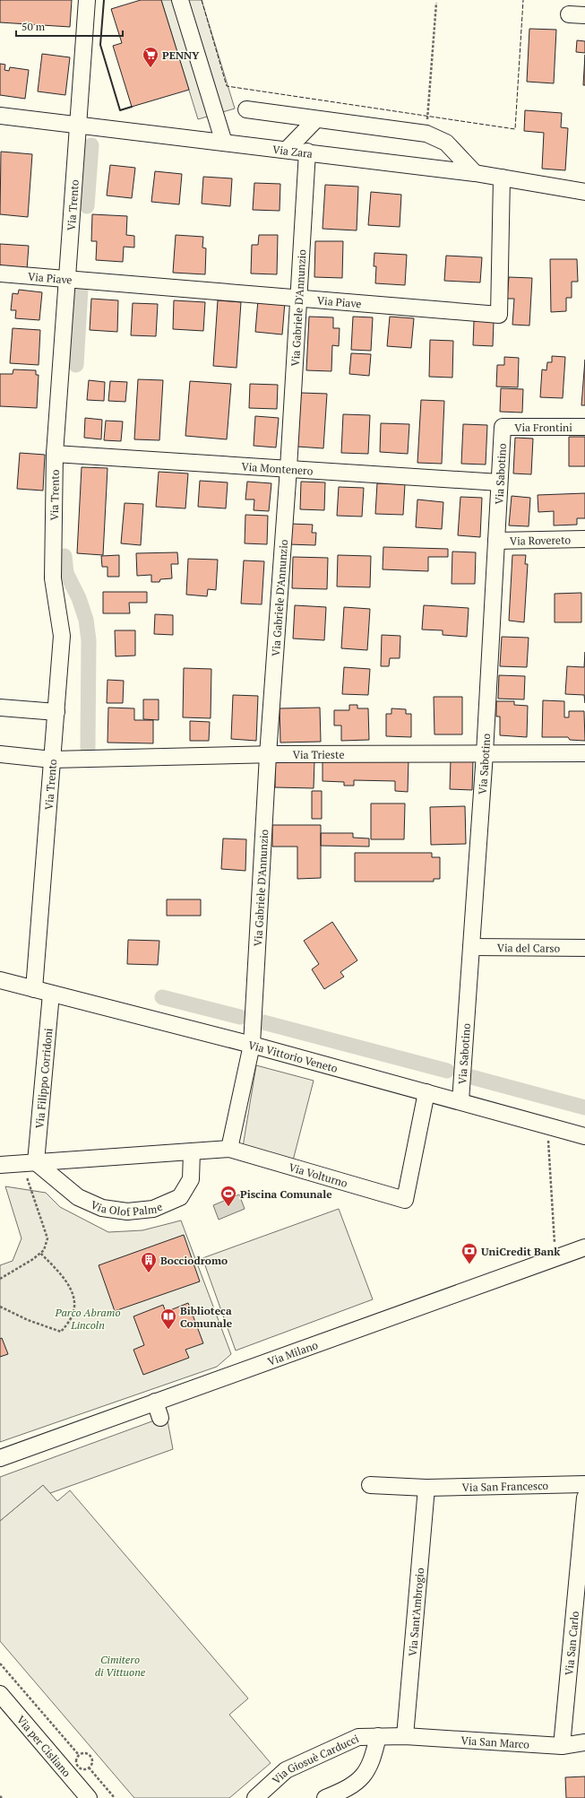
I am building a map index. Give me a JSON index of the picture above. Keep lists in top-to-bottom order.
{
  "streets": {
    "street": [
      "Via Zara",
      "Via Trento",
      "Via Piave",
      "Via Gabriele D'Annunzio",
      "Via Frontini",
      "Via Montenero",
      "Via Sabotino",
      "Via Rovereto",
      "Via Trieste",
      "Via del Carso",
      "Via Vittorio Veneto",
      "Via Filippo Corridoni",
      "Via Volturno",
      "Via Olof Palme",
      "Via Milano",
      "Via San Francesco",
      "Via Sant'Ambrogio",
      "Via San Carlo",
      "Via San Marco",
      "Via per Cisliano",
      "Via Giosuè Carducci"
    ]
  },
  "crossings": [
    ["Via Zara", "Via Trento"],
    ["Via Zara", "Via Piave"],
    ["Via Zara", "Via Gabriele D'Annunzio"],
    ["Via Trento", "Via Piave"],
    ["Via Trento", "Via Montenero"],
    ["Via Trento", "Via Trieste"],
    ["Via Trento", "Via Vittorio Veneto"],
    ["Via Piave", "Via Gabriele D'Annunzio"],
    ["Via Gabriele D'Annunzio", "Via Montenero"],
    ["Via Gabriele D'Annunzio", "Via Trieste"],
    ["Via Gabriele D'Annunzio", "Via Vittorio Veneto"],
    ["Via Frontini", "Via Sabotino"],
    ["Via Montenero", "Via Sabotino"],
    ["Via Sabotino", "Via Rovereto"],
    ["Via Sabotino", "Via Trieste"],
    ["Via Sabotino", "Via del Carso"],
    ["Via Sabotino", "Via Vittorio Veneto"],
    ["Via Vittorio Veneto", "Via Filippo Corridoni"],
    ["Via Vittorio Veneto", "Via Volturno"],
    ["Via Filippo Corridoni", "Via Olof Palme"],
    ["Via San Francesco", "Via Sant'Ambrogio"],
    ["Via Sant'Ambrogio", "Via San Marco"],
    ["Via Sant'Ambrogio", "Via Giosuè Carducci"],
    ["Via San Carlo", "Via San Marco"],
    ["Via San Marco", "Via Giosuè Carducci"]
  ],
  "parks": ["Parco Abramo Lincoln", "Cimitero di Vittuone"],
  "places": {
    "supermarket": ["PENNY"],
    "sports": ["Piscina Comunale"],
    "bank": ["UniCredit Bank"],
    "building": ["Bocciodromo"],
    "library": ["Biblioteca Comunale"]
  },
  "scale_bar": "50 m"
}
